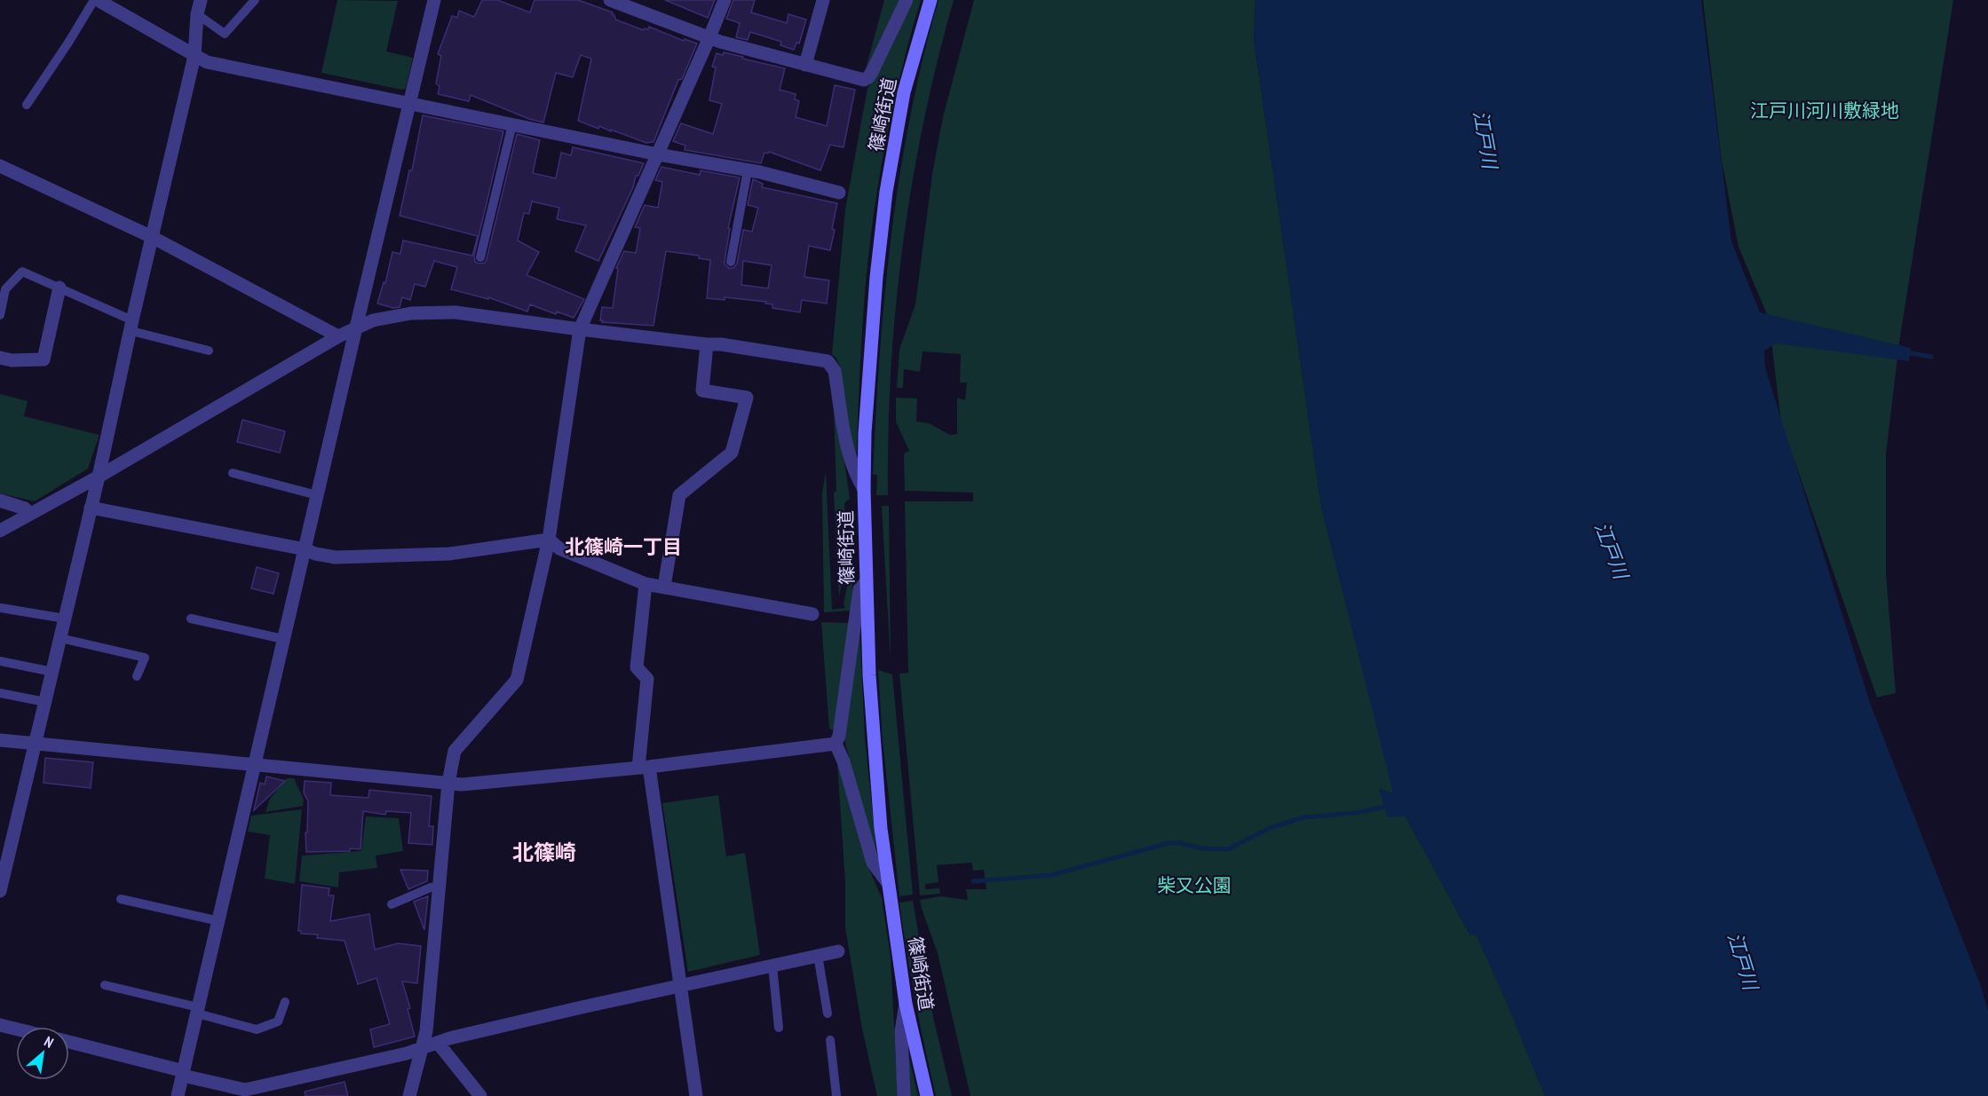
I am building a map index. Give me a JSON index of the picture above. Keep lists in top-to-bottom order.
{
  "streets": {
    "main road": ["篠崎街道"]
  },
  "districts": ["北篠崎一丁目", "北篠崎"],
  "water": ["江戸川"],
  "parks": ["江戸川河川敷緑地", "柴又公園"],
  "north": "top right"
}
